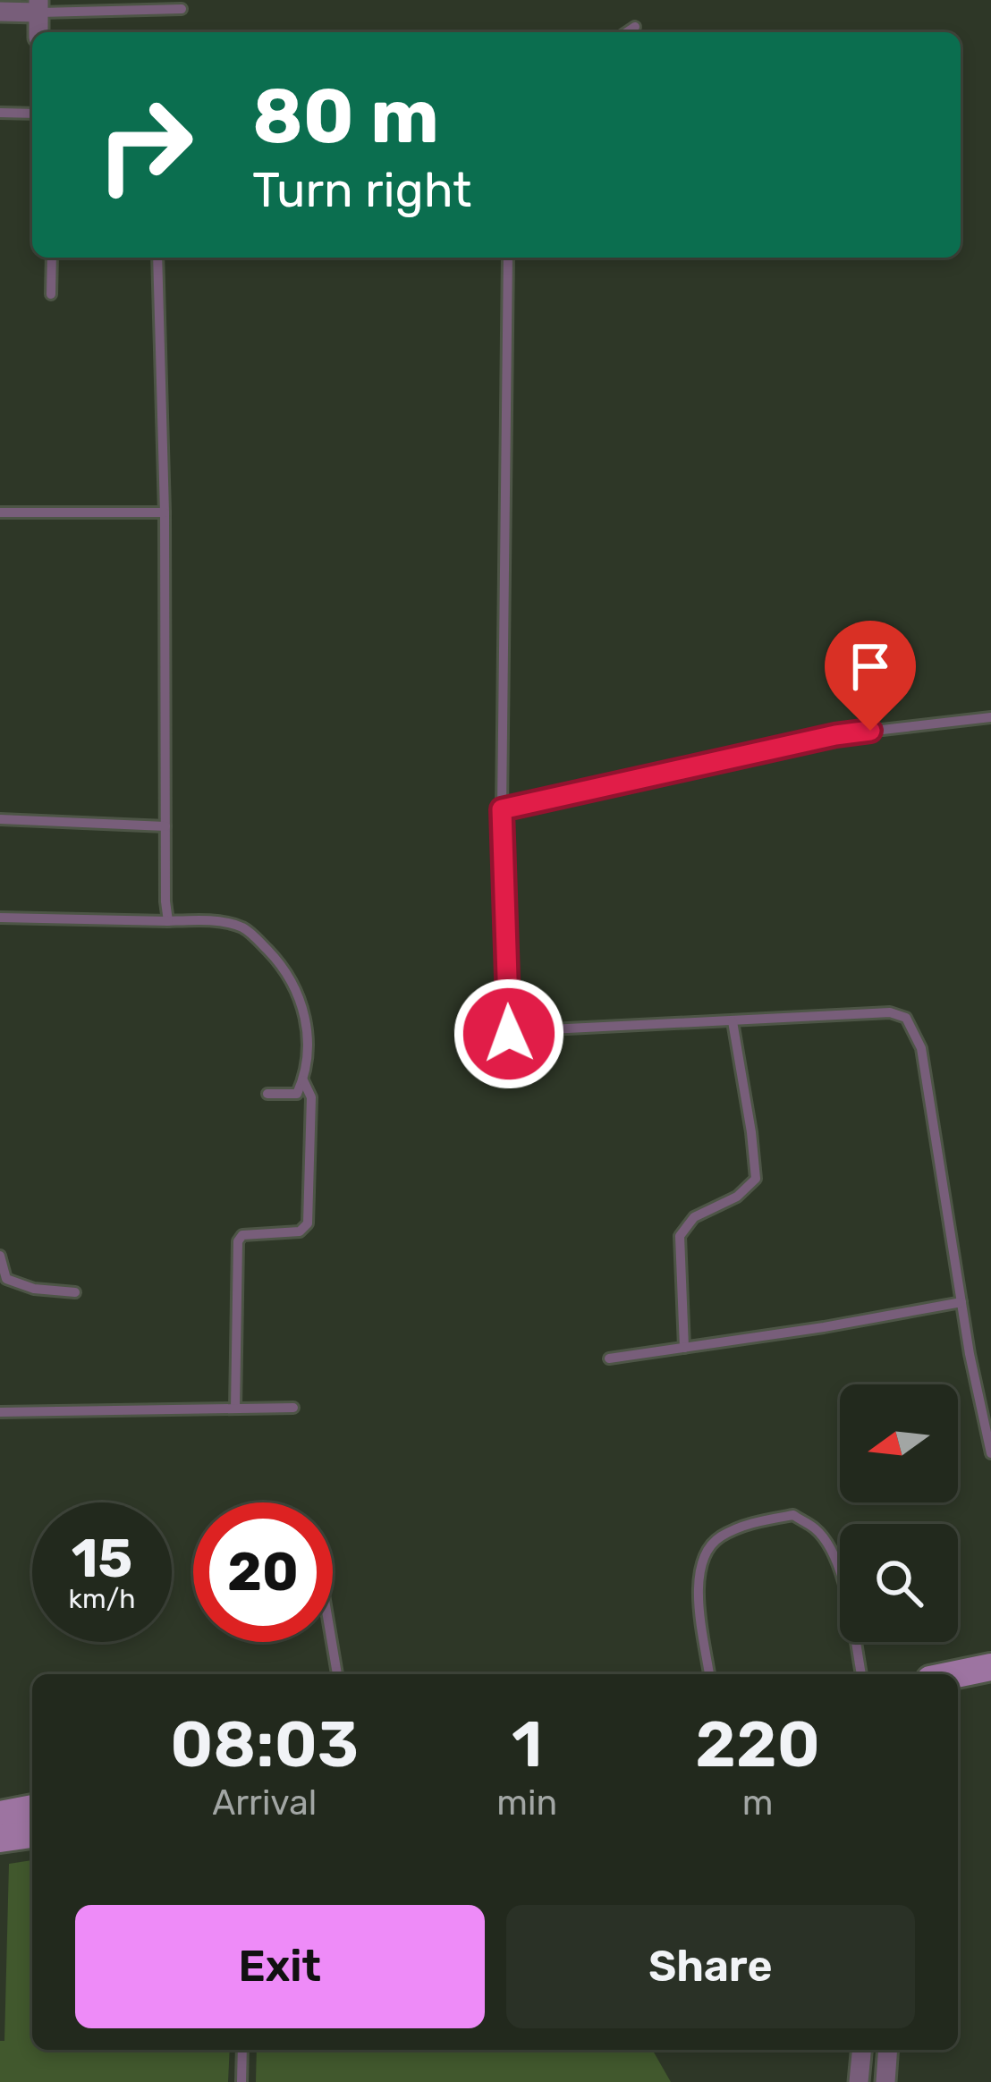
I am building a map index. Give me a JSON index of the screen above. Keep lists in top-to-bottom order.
{
  "north": "left",
  "page": {
    "turn": ["80 m", "Turn right"],
    "speed": "15 km/h",
    "limit": "20",
    "eta": [
      "08:03",
      "Arrival",
      "1",
      "min",
      "220",
      "m"
    ],
    "buttons": ["Exit", "Share"]
  }
}
